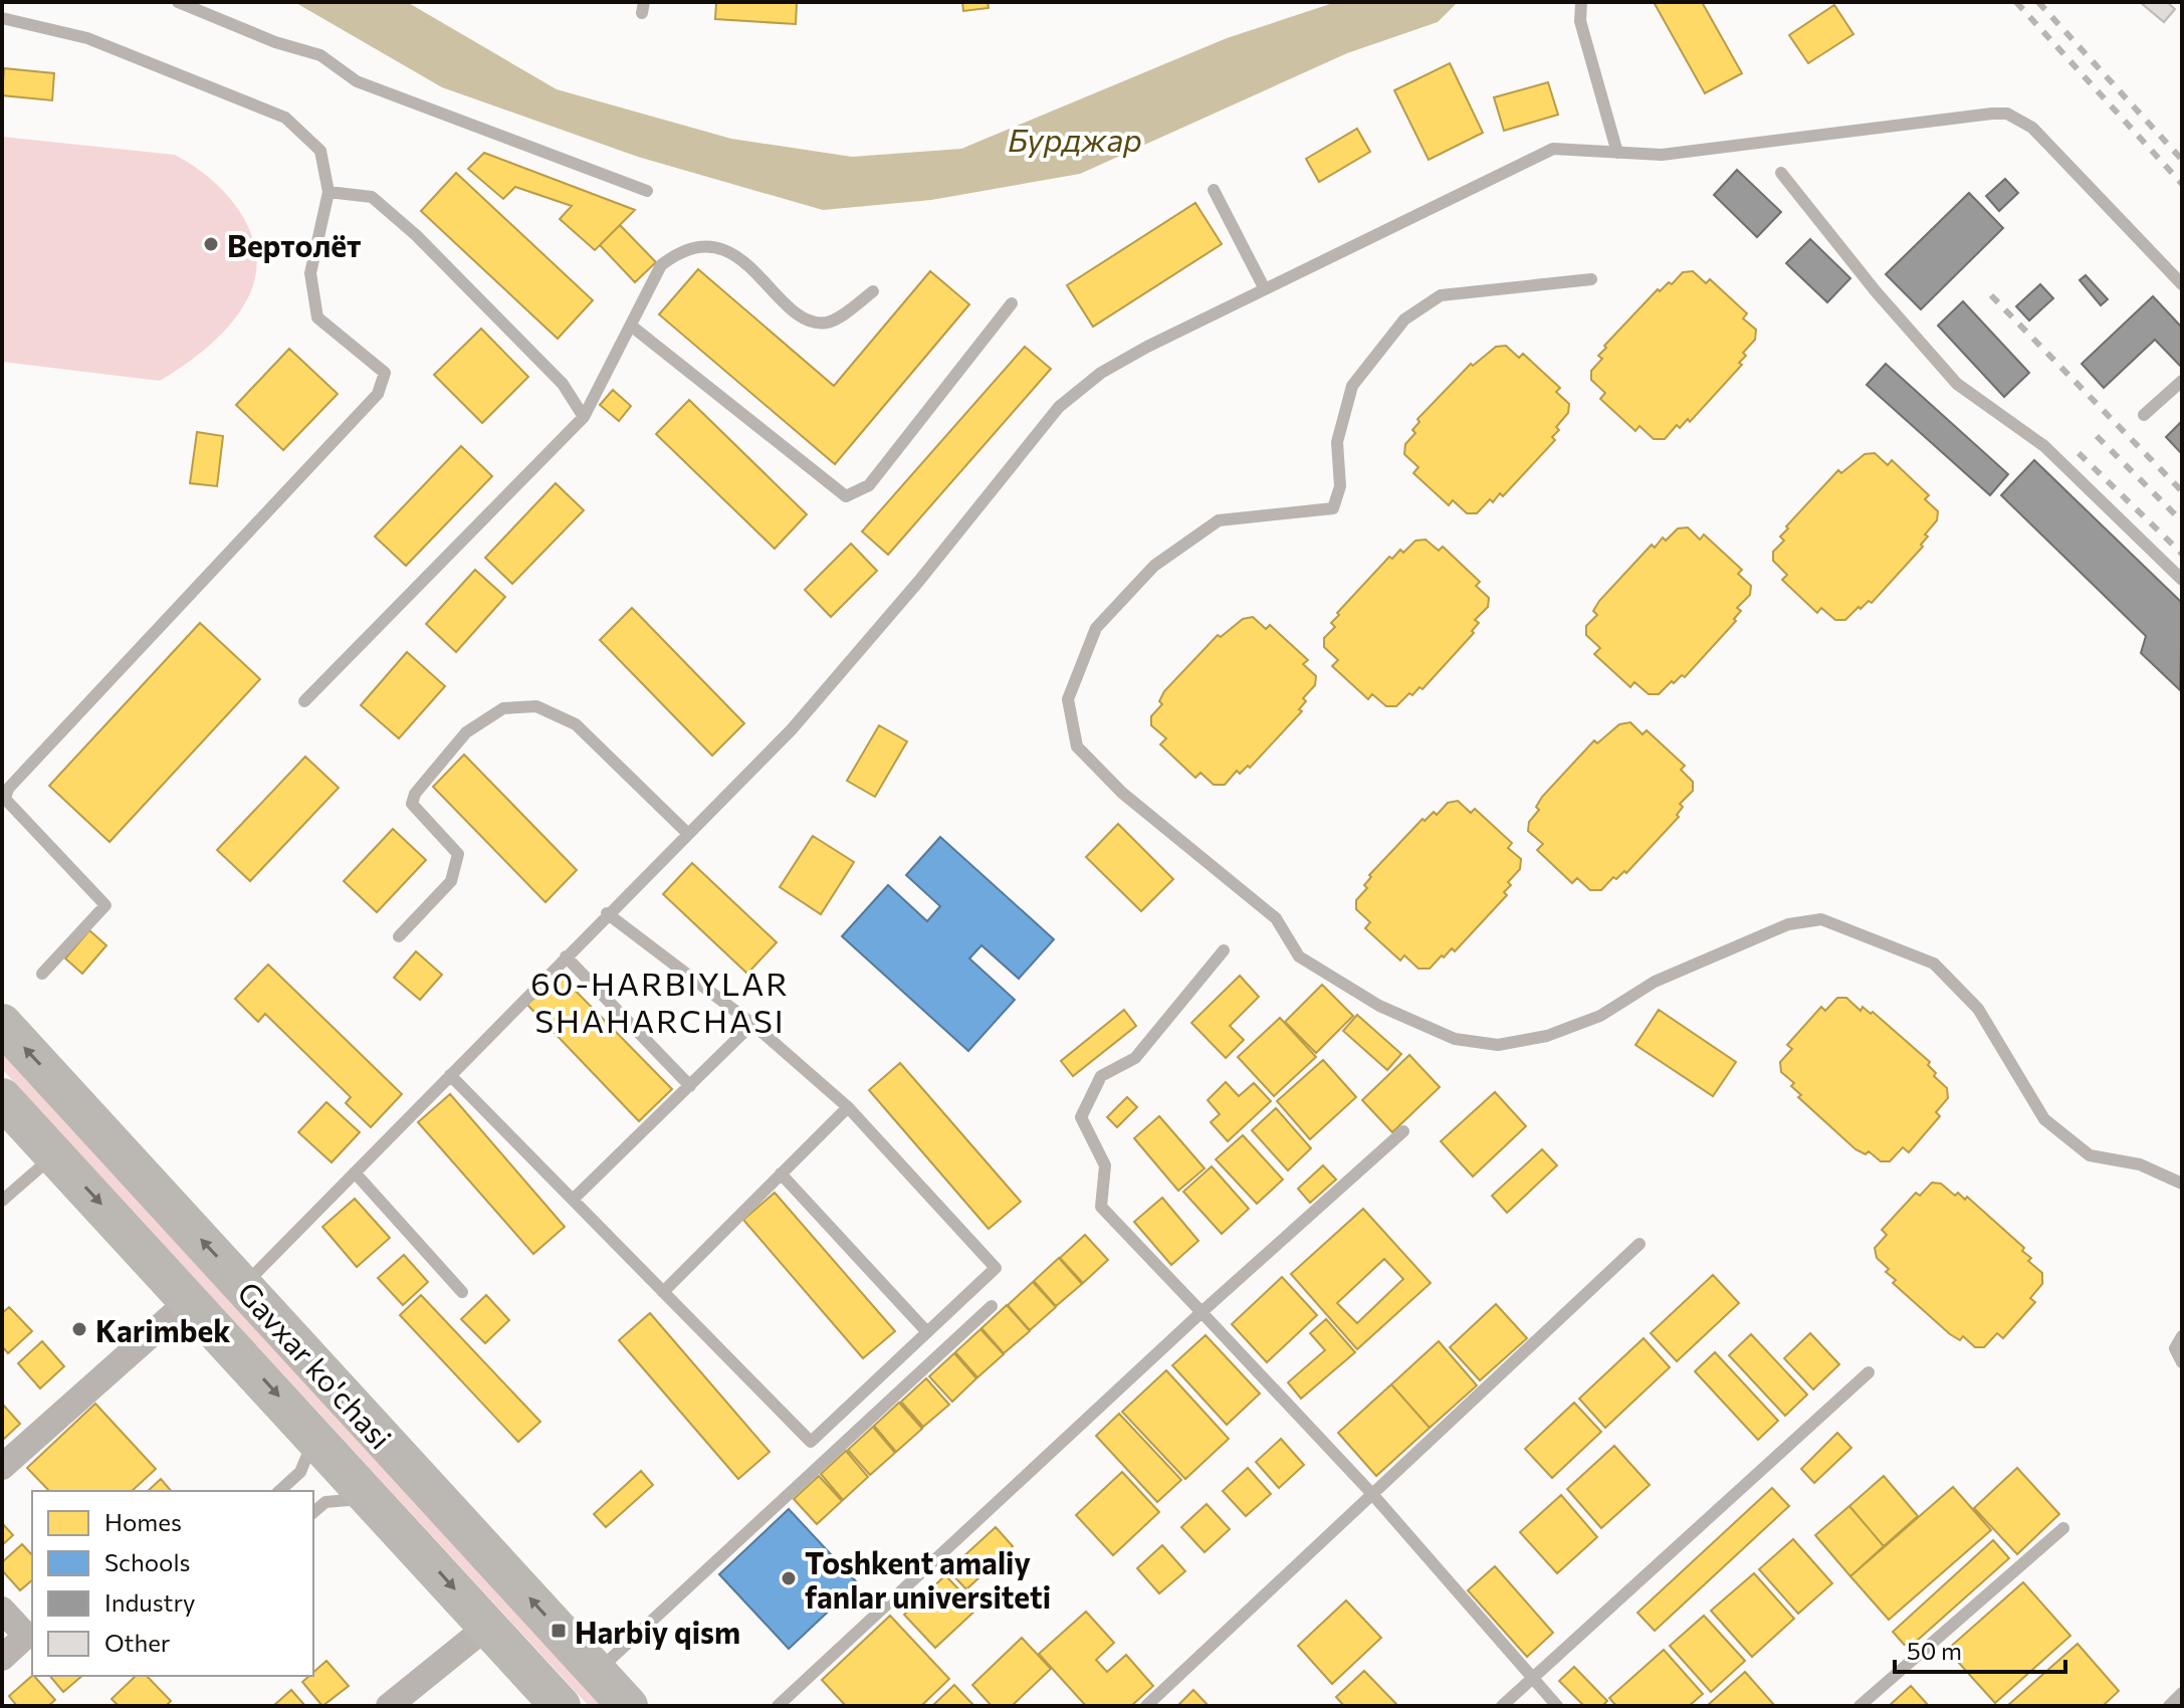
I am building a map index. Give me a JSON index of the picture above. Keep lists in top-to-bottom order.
{
  "streets": {
    "main road": ["Gavxar ko'chasi"]
  },
  "districts": ["60-HARBIYLAR SHAHARCHASI"],
  "water": ["Бурджар"],
  "places": {
    "other": ["Вертолёт", "Karimbek", "Toshkent amaliy fanlar universiteti"],
    "transit": ["Harbiy qism"]
  },
  "legend": [
    "Homes",
    "Schools",
    "Industry",
    "Other"
  ],
  "scale_bar": "50 m"
}
